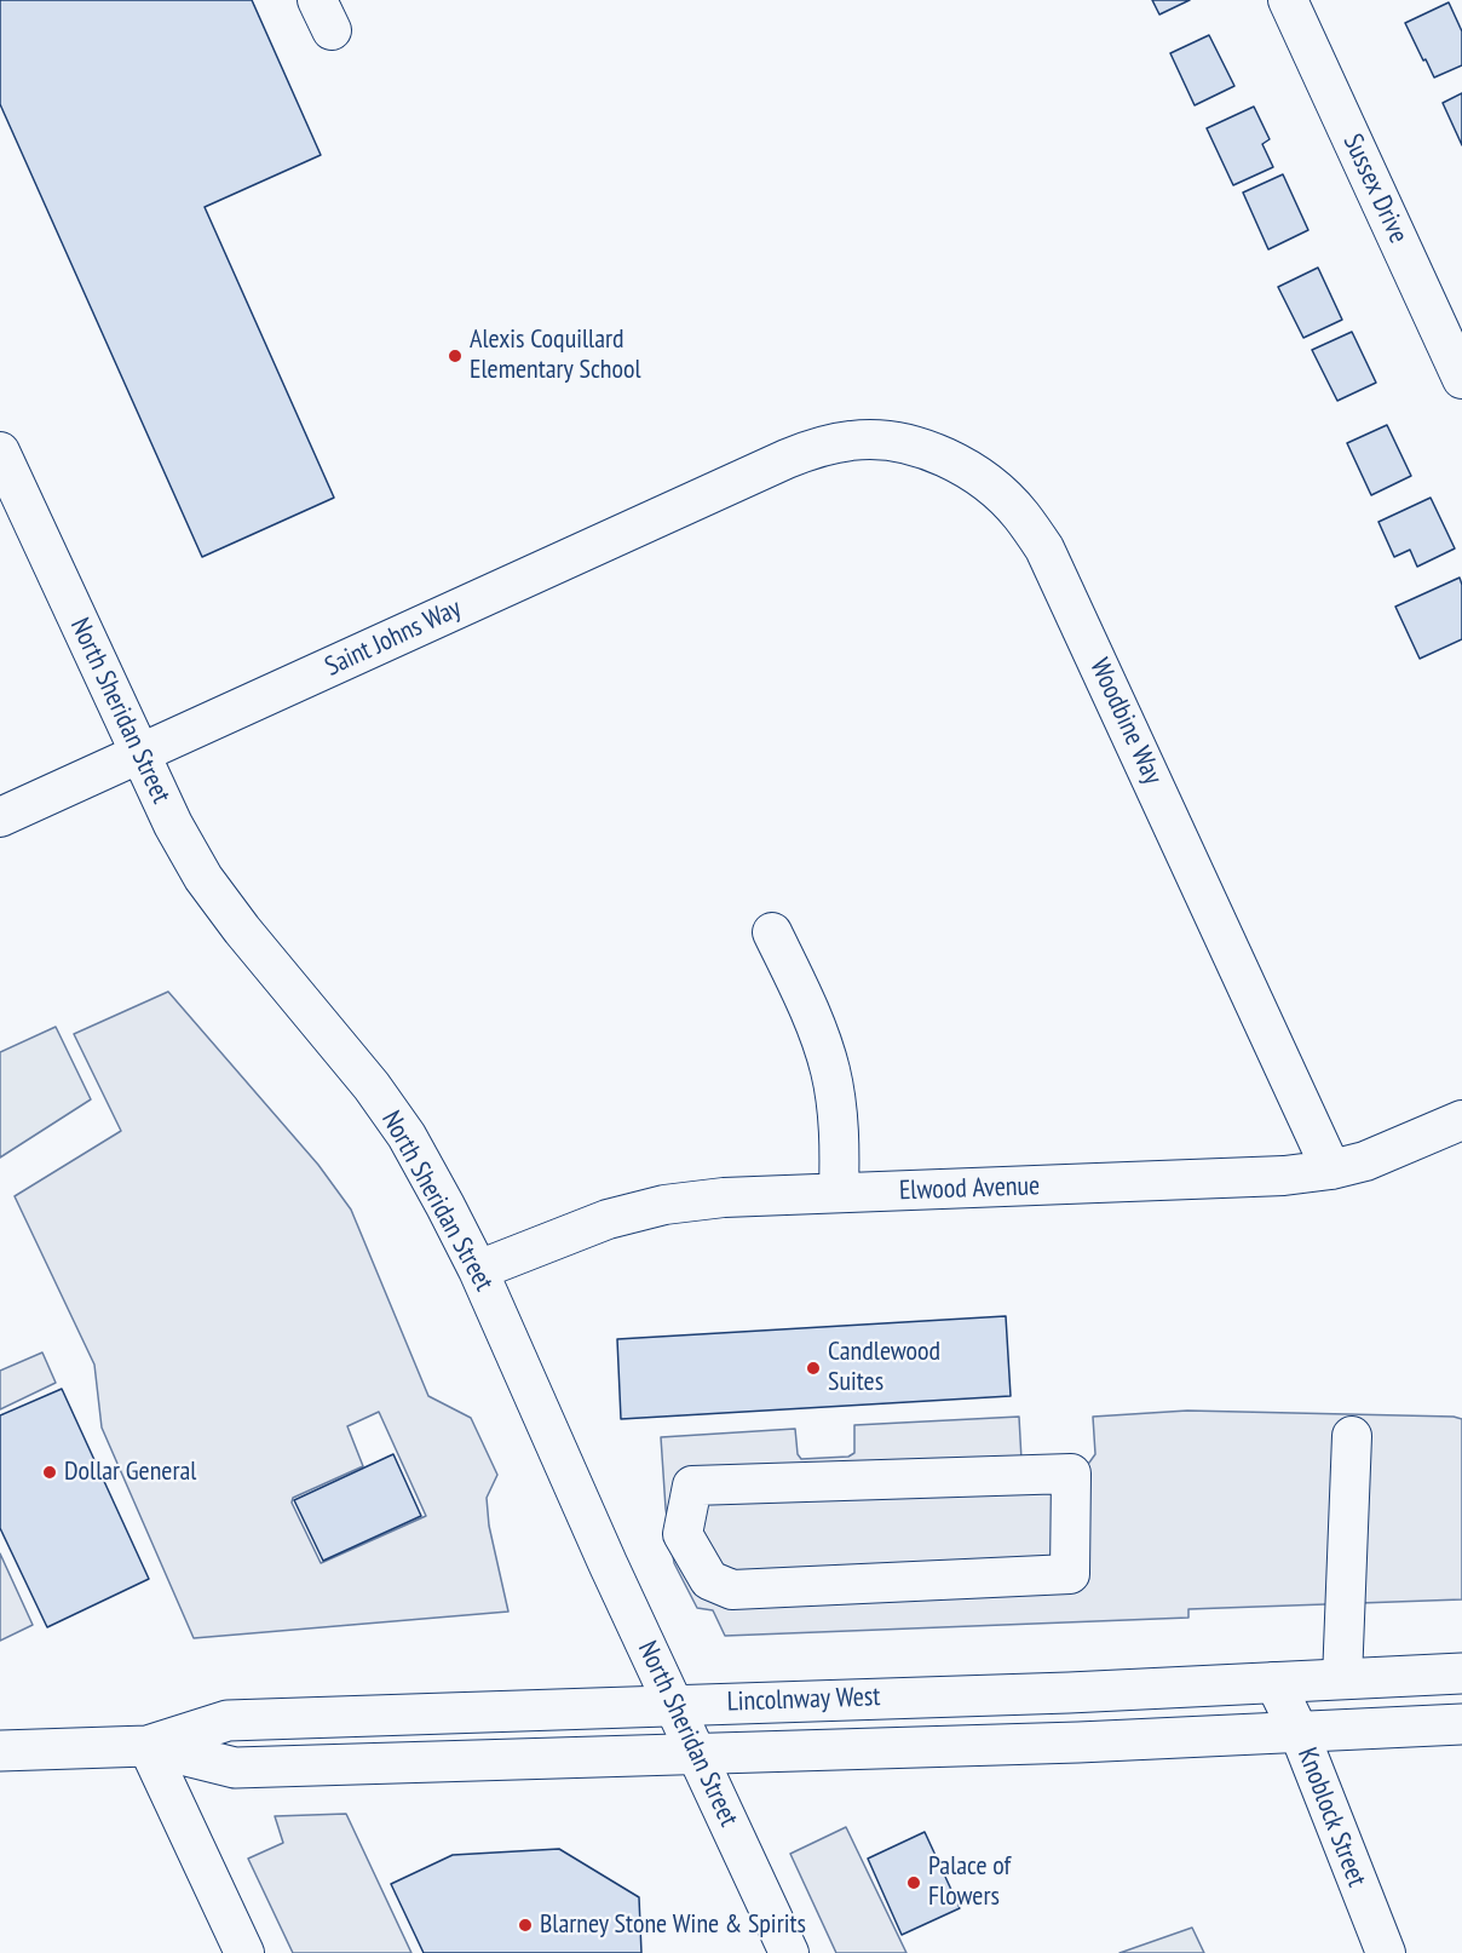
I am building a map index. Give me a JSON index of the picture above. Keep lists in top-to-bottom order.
{
  "streets": {
    "main road": ["Lincolnway West"],
    "street": [
      "Sussex Drive",
      "Saint Johns Way",
      "North Sheridan Street",
      "Woodbine Way",
      "Elwood Avenue",
      "Knoblock Street"
    ]
  },
  "crossings": [
    ["Saint Johns Way", "North Sheridan Street"],
    ["Saint Johns Way", "Woodbine Way"],
    ["North Sheridan Street", "Elwood Avenue"],
    ["North Sheridan Street", "Lincolnway West"],
    ["Woodbine Way", "Elwood Avenue"],
    ["Lincolnway West", "Knoblock Street"]
  ],
  "places": [
    "Alexis Coquillard Elementary School",
    "Candlewood Suites",
    "Dollar General",
    "Palace of Flowers",
    "Blarney Stone Wine & Spirits"
  ]
}
